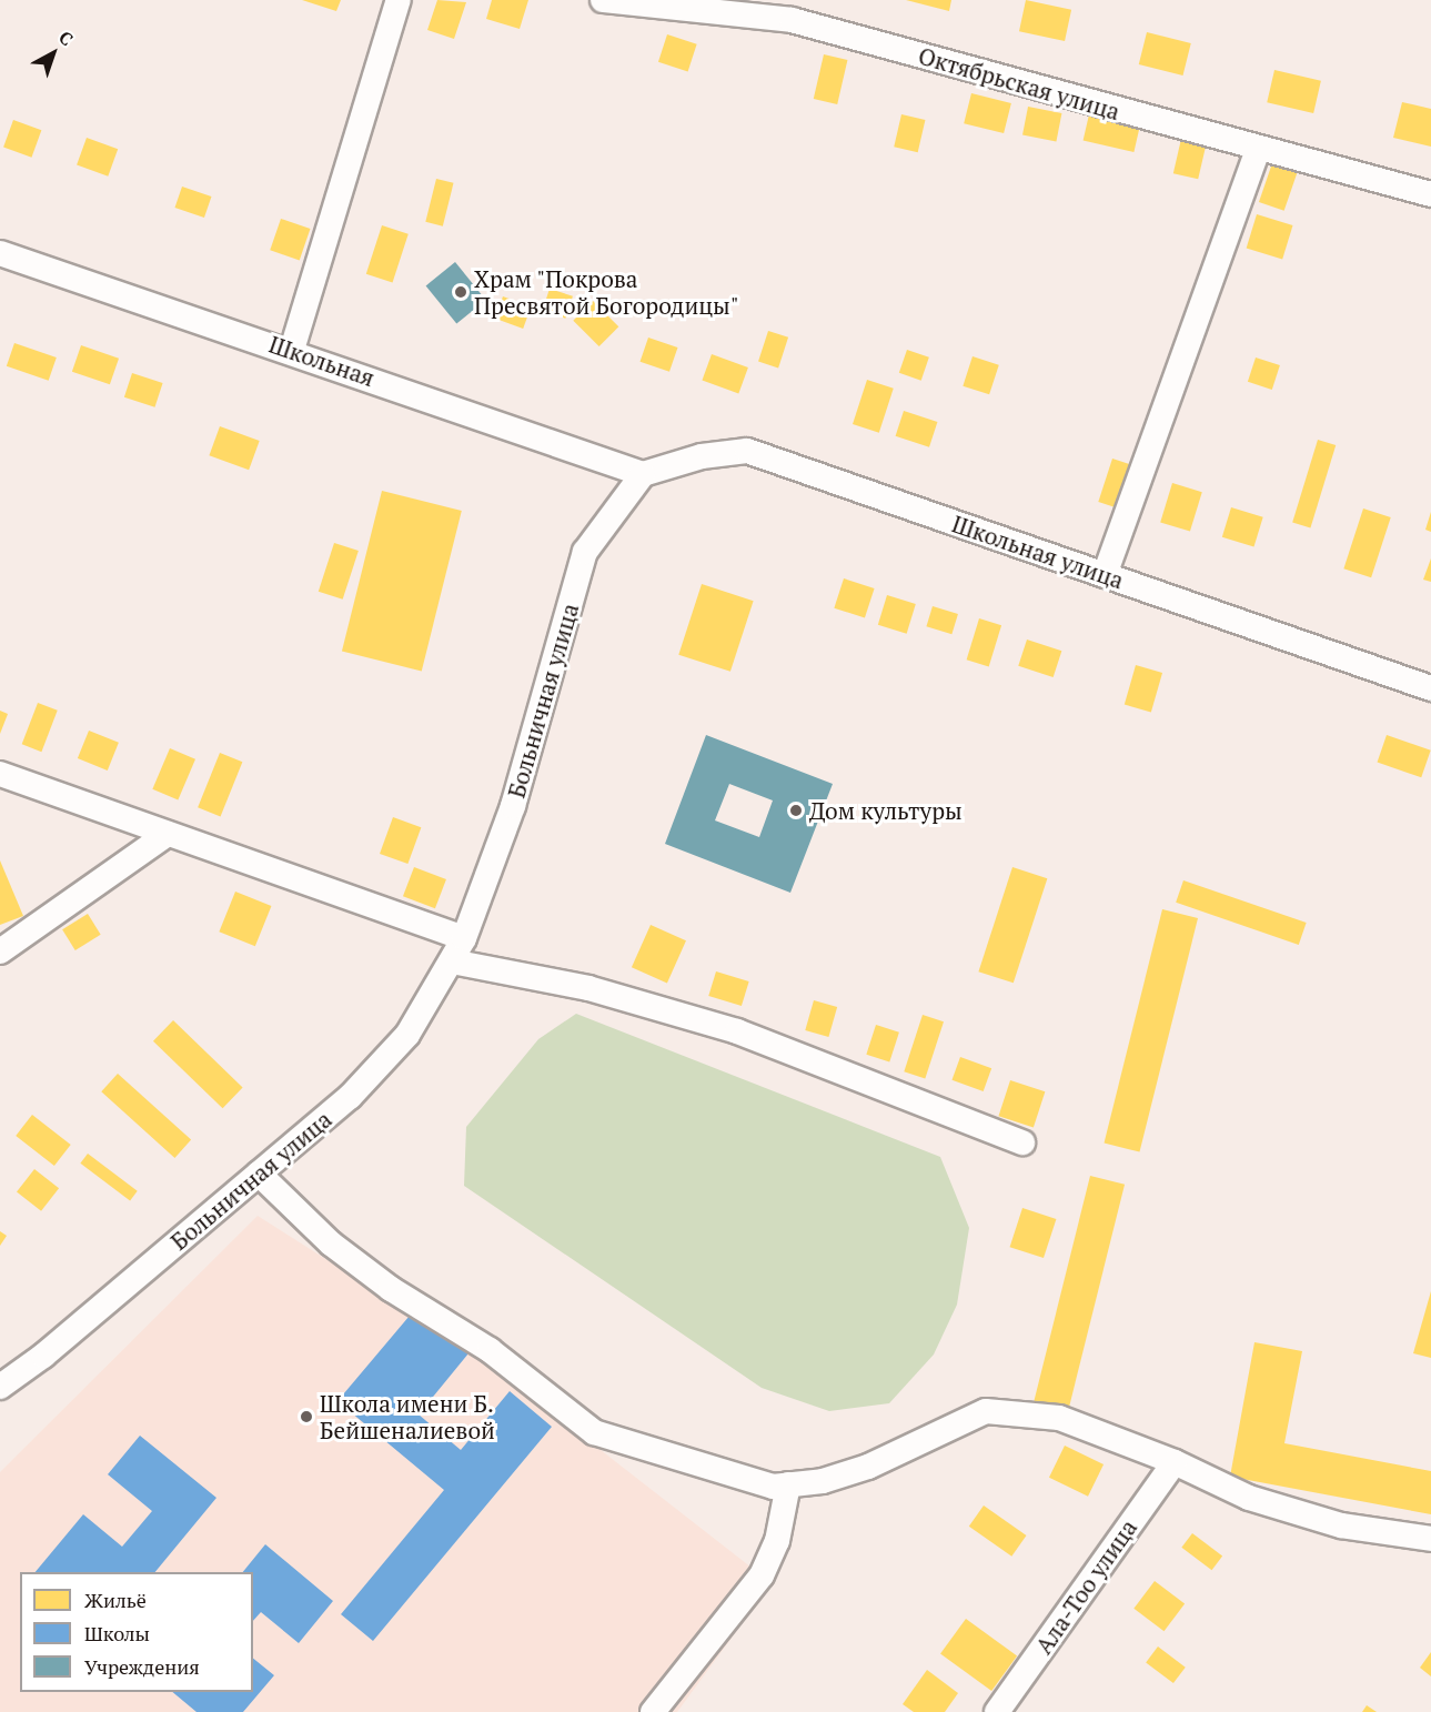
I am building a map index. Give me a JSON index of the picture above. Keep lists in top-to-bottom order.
{
  "streets": {
    "street": [
      "Октябрьская улица",
      "Школьная",
      "Школьная улица",
      "Больничная улица",
      "Ала-Тоо улица"
    ]
  },
  "crossings": [
    ["Школьная", "Школьная улица"],
    ["Школьная", "Больничная улица"],
    ["Школьная улица", "Больничная улица"]
  ],
  "places": ["Храм \"Покрова Пресвятой Богородицы\"", "Дом культуры", "Школа имени Б. Бейшеналиевой"],
  "legend": ["Жильё", "Школы", "Учреждения"],
  "north": "top right"
}
